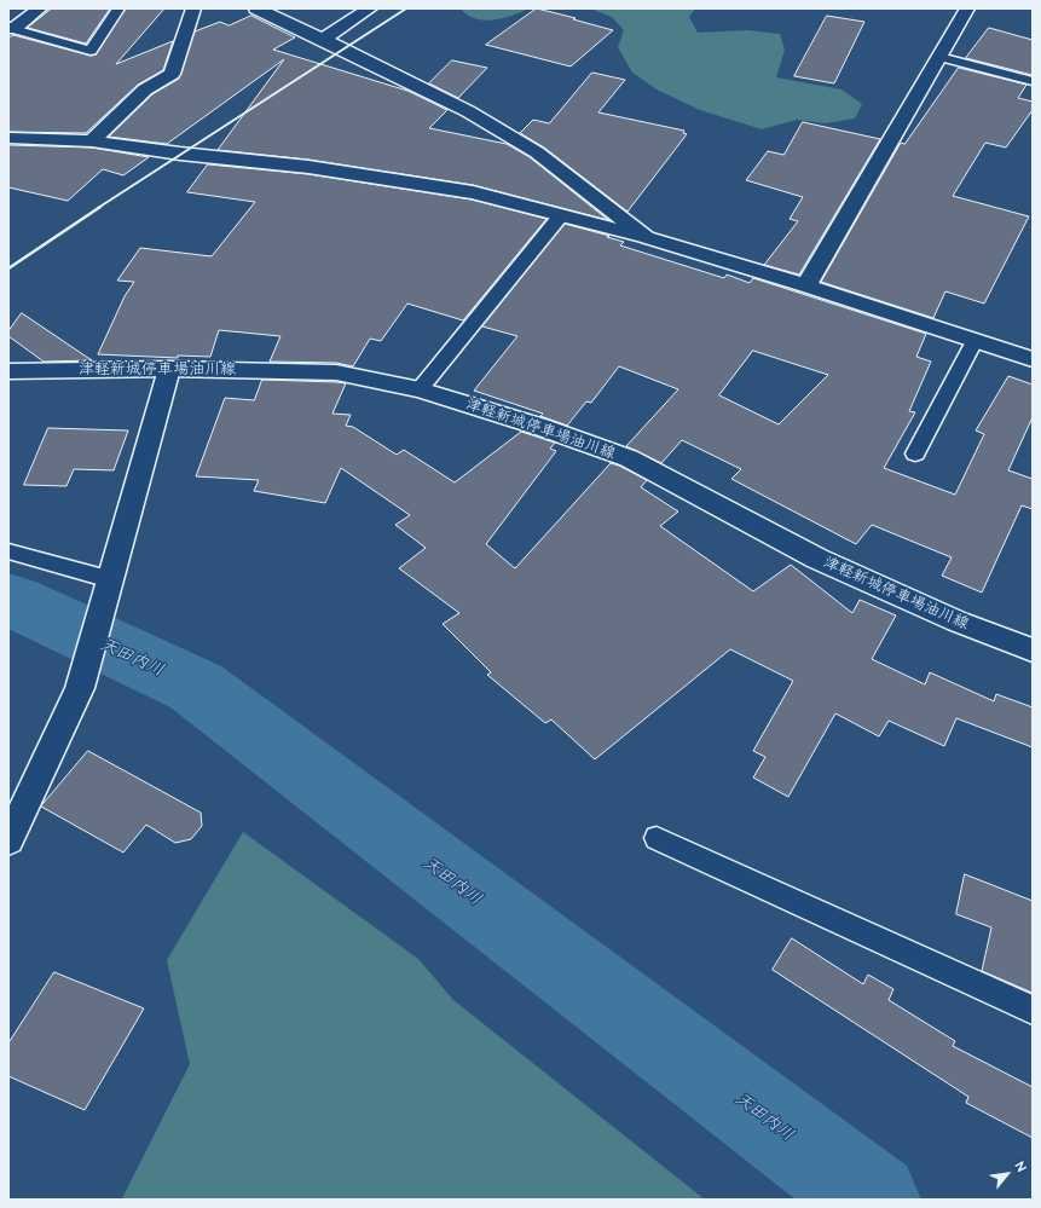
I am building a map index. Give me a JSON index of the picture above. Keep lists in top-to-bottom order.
{
  "streets": {
    "street": ["津軽新城停車場油川線"]
  },
  "water": ["天田内川"],
  "north": "top right"
}
